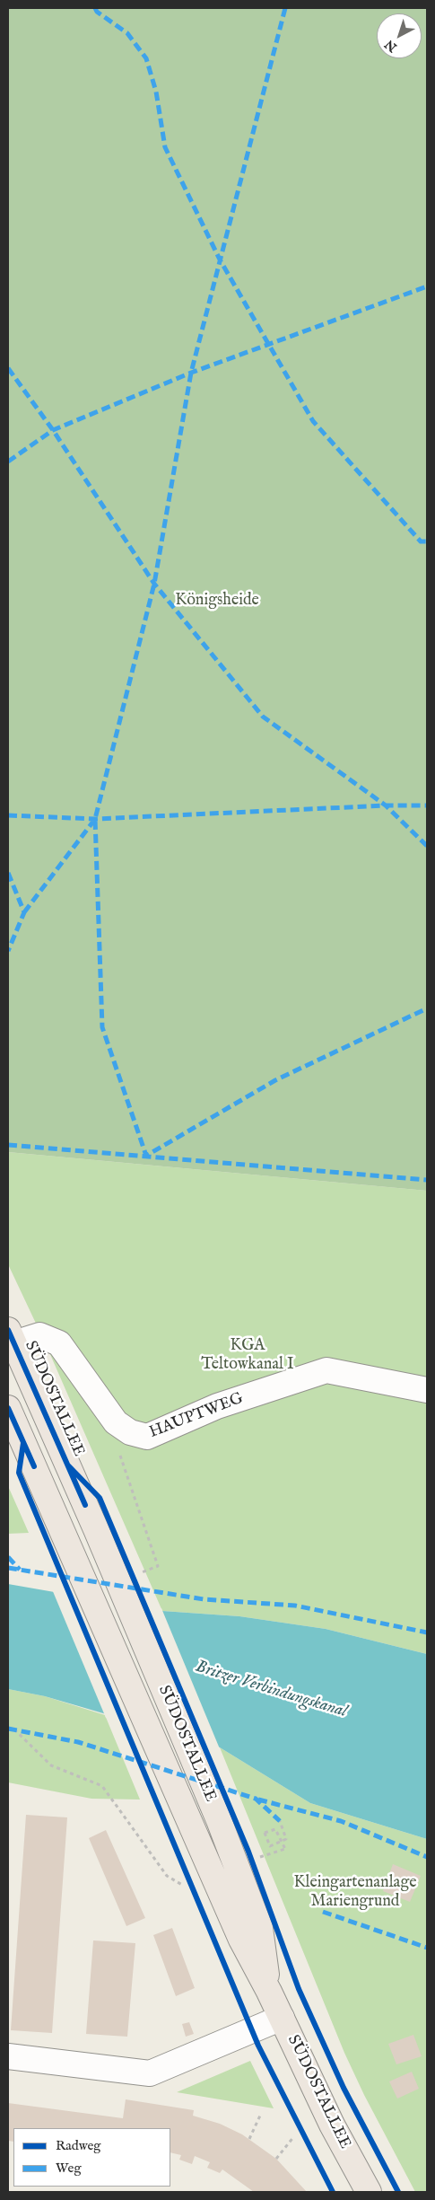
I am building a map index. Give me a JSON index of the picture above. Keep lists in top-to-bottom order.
{
  "streets": {
    "main road": ["SÜDOSTALLEE"],
    "street": ["HAUPTWEG"]
  },
  "crossings": [
    ["SÜDOSTALLEE", "HAUPTWEG"]
  ],
  "water": ["Britzer Verbindungskanal"],
  "parks": ["Königsheide", "KGA Teltowkanal I", "Kleingartenanlage Mariengrund"],
  "legend": ["Radweg", "Weg"],
  "north": "bottom left"
}
